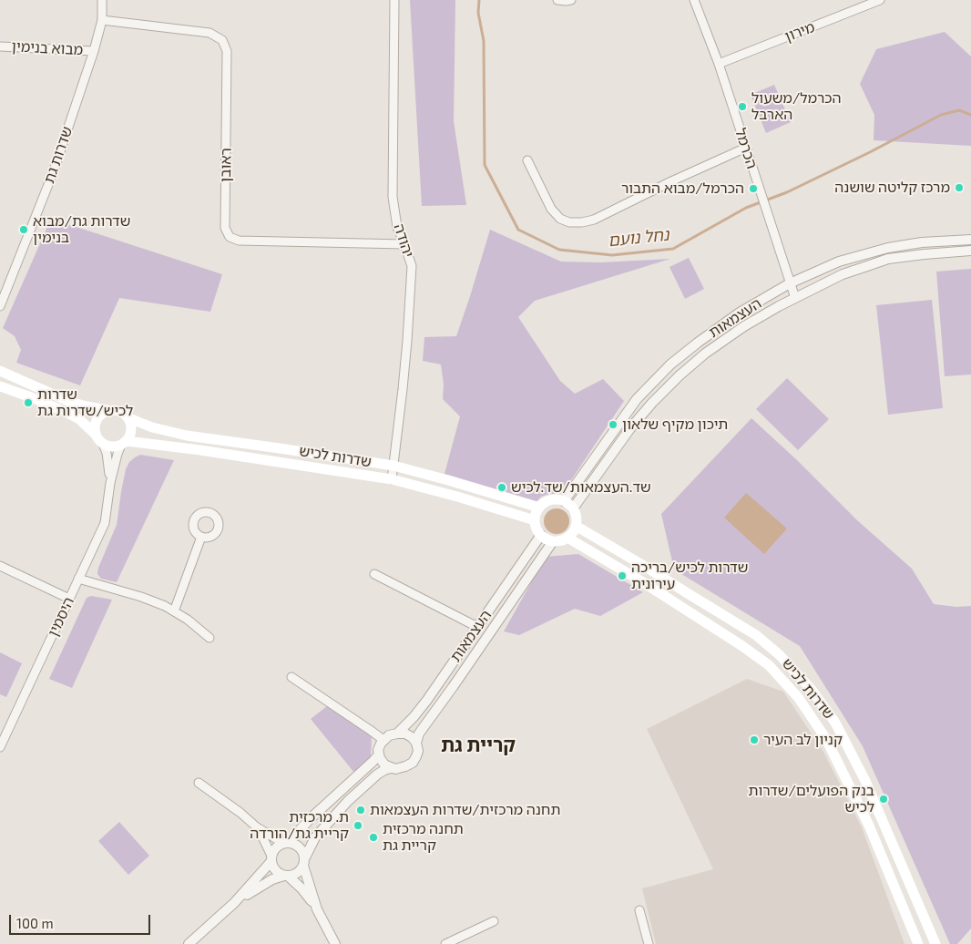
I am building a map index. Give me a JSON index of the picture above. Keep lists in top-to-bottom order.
{
  "streets": {
    "main road": ["שדרות לכיש"],
    "street": [
      "מירון",
      "מבוא בנימין",
      "הכרמל",
      "שדרות גת",
      "ראובן",
      "יהודה",
      "העצמאות",
      "היסמין"
    ]
  },
  "crossings": [
    ["מירון", "הכרמל"],
    ["מבוא בנימין", "שדרות גת"],
    ["הכרמל", "העצמאות"],
    ["שדרות גת", "ראובן"],
    ["ראובן", "יהודה"],
    ["יהודה", "שדרות לכיש"],
    ["העצמאות", "שדרות לכיש"],
    ["שדרות לכיש", "היסמין"]
  ],
  "districts": ["קריית גת"],
  "water": ["נחל נועם"],
  "places": [
    "הכרמל/משעול הארבל",
    "מרכז קליטה שושנה",
    "הכרמל/מבוא התבור",
    "שדרות גת/מבוא בנימין",
    "שדרות לכיש/שדרות גת",
    "תיכון מקיף שלאון",
    "שד.העצמאות/שד.לכיש",
    "שדרות לכיש/בריכה עירונית",
    "קניון לב העיר",
    "בנק הפועלים/שדרות לכיש",
    "תחנה מרכזית/שדרות העצמאות",
    "ת. מרכזית קריית גת/הורדה",
    "תחנה מרכזית קריית גת"
  ],
  "scale_bar": "100 m"
}
